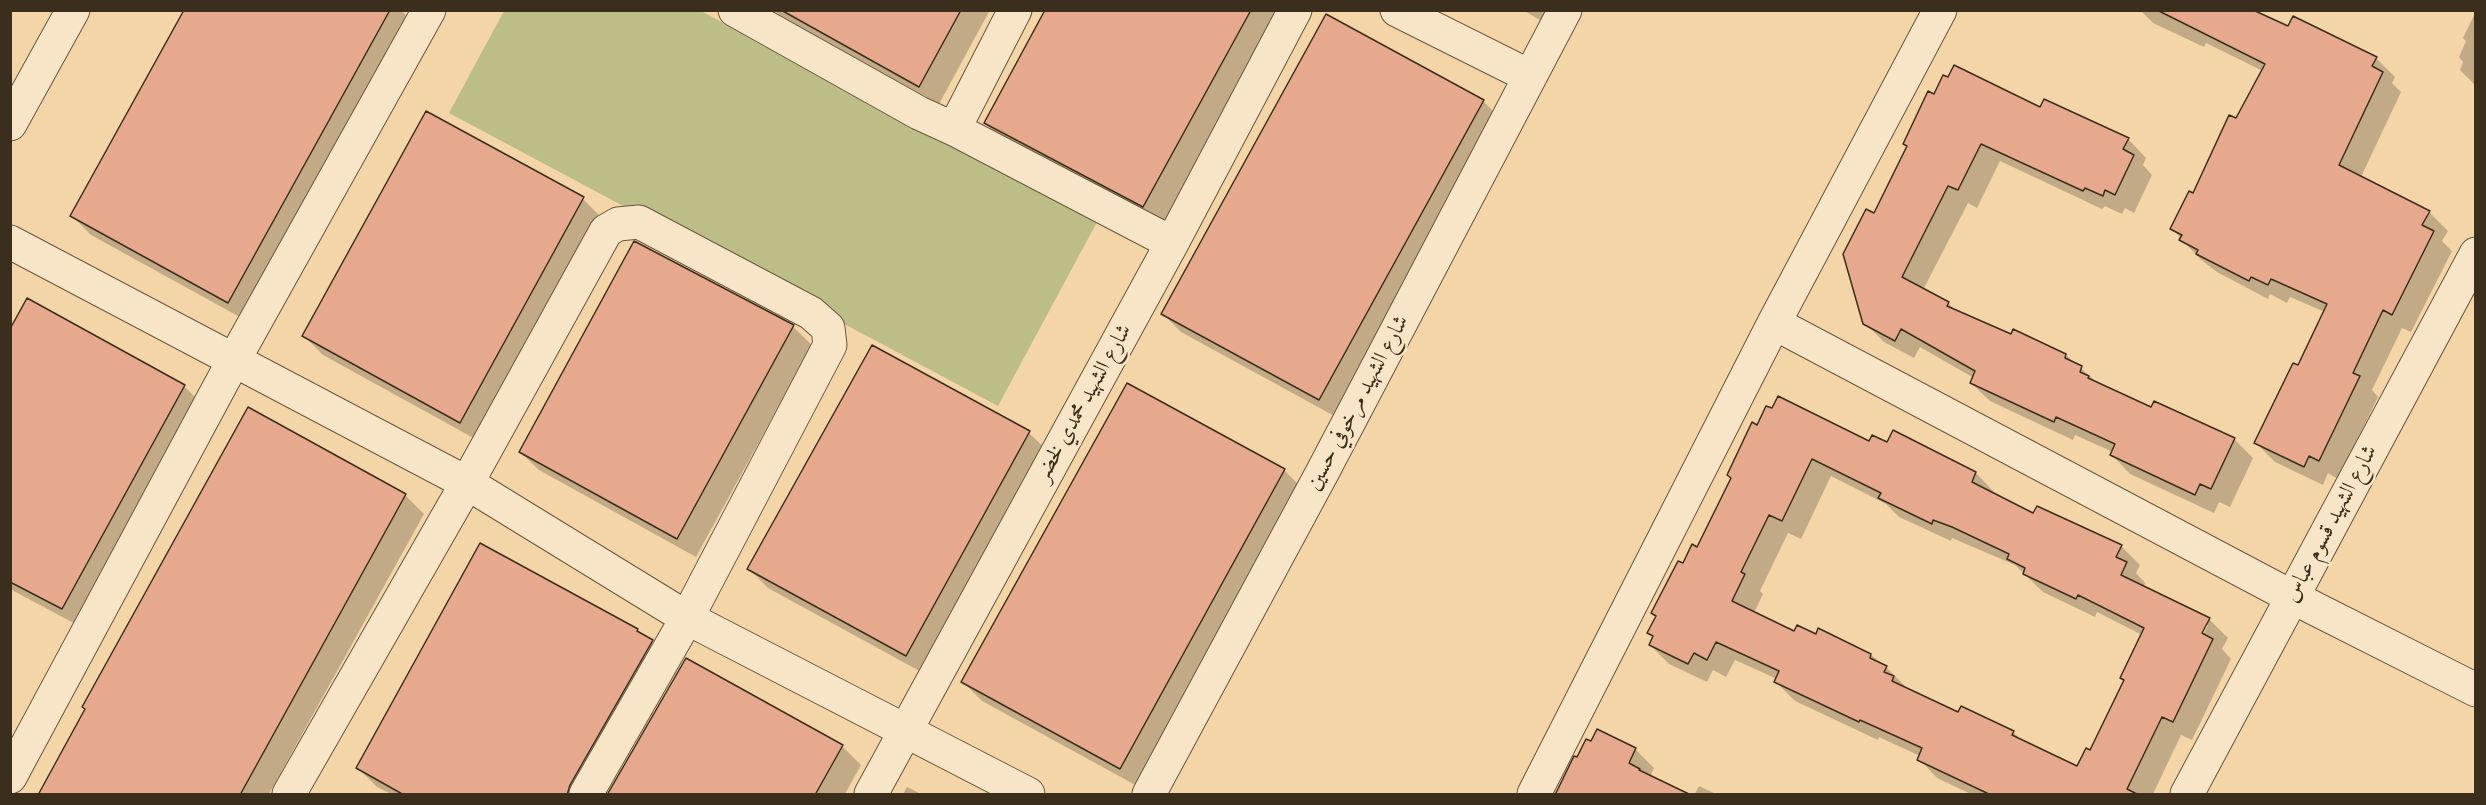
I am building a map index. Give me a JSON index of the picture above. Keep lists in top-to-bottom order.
{
  "streets": {
    "street": ["شارع الشهيد محمدي لخضر", "شارع الشهيد مرخوفي حسين", "شارع الشهيد قسوم عباس"]
  }
}
